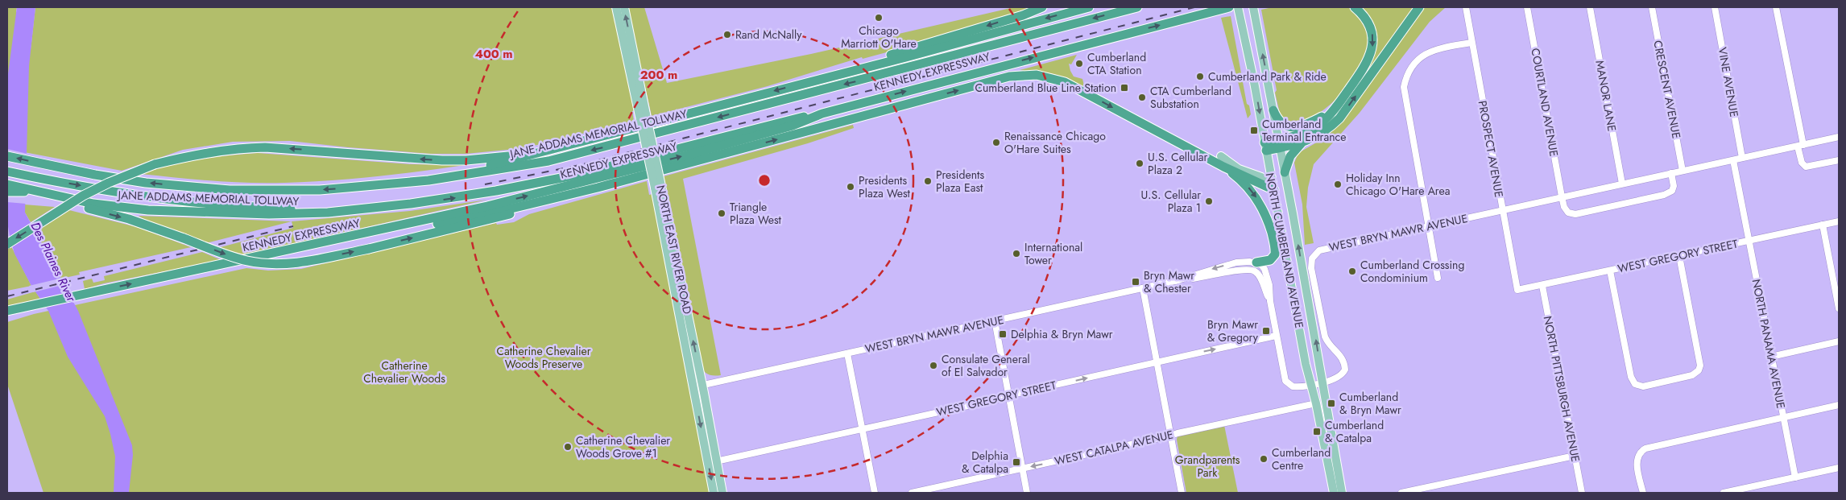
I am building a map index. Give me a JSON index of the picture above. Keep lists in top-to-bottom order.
{
  "streets": {
    "highway": ["KENNEDY EXPRESSWAY", "JANE ADDAMS MEMORIAL TOLLWAY"],
    "main road": ["NORTH EAST RIVER ROAD", "NORTH CUMBERLAND AVENUE"],
    "street": [
      "VINE AVENUE",
      "CRESCENT AVENUE",
      "MANOR LANE",
      "COURTLAND AVENUE",
      "PROSPECT AVENUE",
      "WEST BRYN MAWR AVENUE",
      "WEST GREGORY STREET",
      "NORTH PANAMA AVENUE",
      "NORTH PITTSBURGH AVENUE",
      "WEST CATALPA AVENUE"
    ]
  },
  "crossings": [
    ["KENNEDY EXPRESSWAY", "JANE ADDAMS MEMORIAL TOLLWAY"],
    ["VINE AVENUE", "WEST BRYN MAWR AVENUE"],
    ["CRESCENT AVENUE", "WEST BRYN MAWR AVENUE"],
    ["MANOR LANE", "WEST BRYN MAWR AVENUE"],
    ["COURTLAND AVENUE", "WEST BRYN MAWR AVENUE"],
    ["PROSPECT AVENUE", "WEST BRYN MAWR AVENUE"],
    ["PROSPECT AVENUE", "WEST GREGORY STREET"],
    ["WEST BRYN MAWR AVENUE", "NORTH EAST RIVER ROAD"],
    ["WEST BRYN MAWR AVENUE", "NORTH CUMBERLAND AVENUE"],
    ["WEST BRYN MAWR AVENUE", "WEST GREGORY STREET"],
    ["WEST BRYN MAWR AVENUE", "NORTH PANAMA AVENUE"],
    ["NORTH EAST RIVER ROAD", "WEST GREGORY STREET"],
    ["NORTH CUMBERLAND AVENUE", "WEST CATALPA AVENUE"],
    ["WEST GREGORY STREET", "NORTH PANAMA AVENUE"],
    ["WEST GREGORY STREET", "NORTH PITTSBURGH AVENUE"]
  ],
  "one_way": ["WEST CATALPA AVENUE"],
  "water": ["Des Plaines River"],
  "parks": ["Catherine Chevalier Woods Preserve", "Catherine Chevalier Woods", "Grandparents Park"],
  "places": {
    "other": [
      "Chicago Marriott O'Hare",
      "Rand McNally",
      "Cumberland CTA Station",
      "Cumberland Park & Ride",
      "CTA Cumberland Substation",
      "Renaissance Chicago O'Hare Suites",
      "U.S. Cellular Plaza 2",
      "Presidents Plaza East",
      "Holiday Inn Chicago O'Hare Area",
      "Presidents Plaza West",
      "U.S. Cellular Plaza 1",
      "Triangle Plaza West",
      "International Tower",
      "Cumberland Crossing Condominium",
      "Consulate General of El Salvador",
      "Catherine Chevalier Woods Grove #1",
      "Cumberland Centre"
    ],
    "transit": [
      "Cumberland Blue Line Station",
      "Cumberland Terminal Entrance",
      "Bryn Mawr & Chester",
      "Bryn Mawr & Gregory",
      "Delphia & Bryn Mawr",
      "Cumberland & Bryn Mawr",
      "Cumberland & Catalpa",
      "Delphia & Catalpa"
    ]
  },
  "rings": ["400 m", "200 m"]
}
